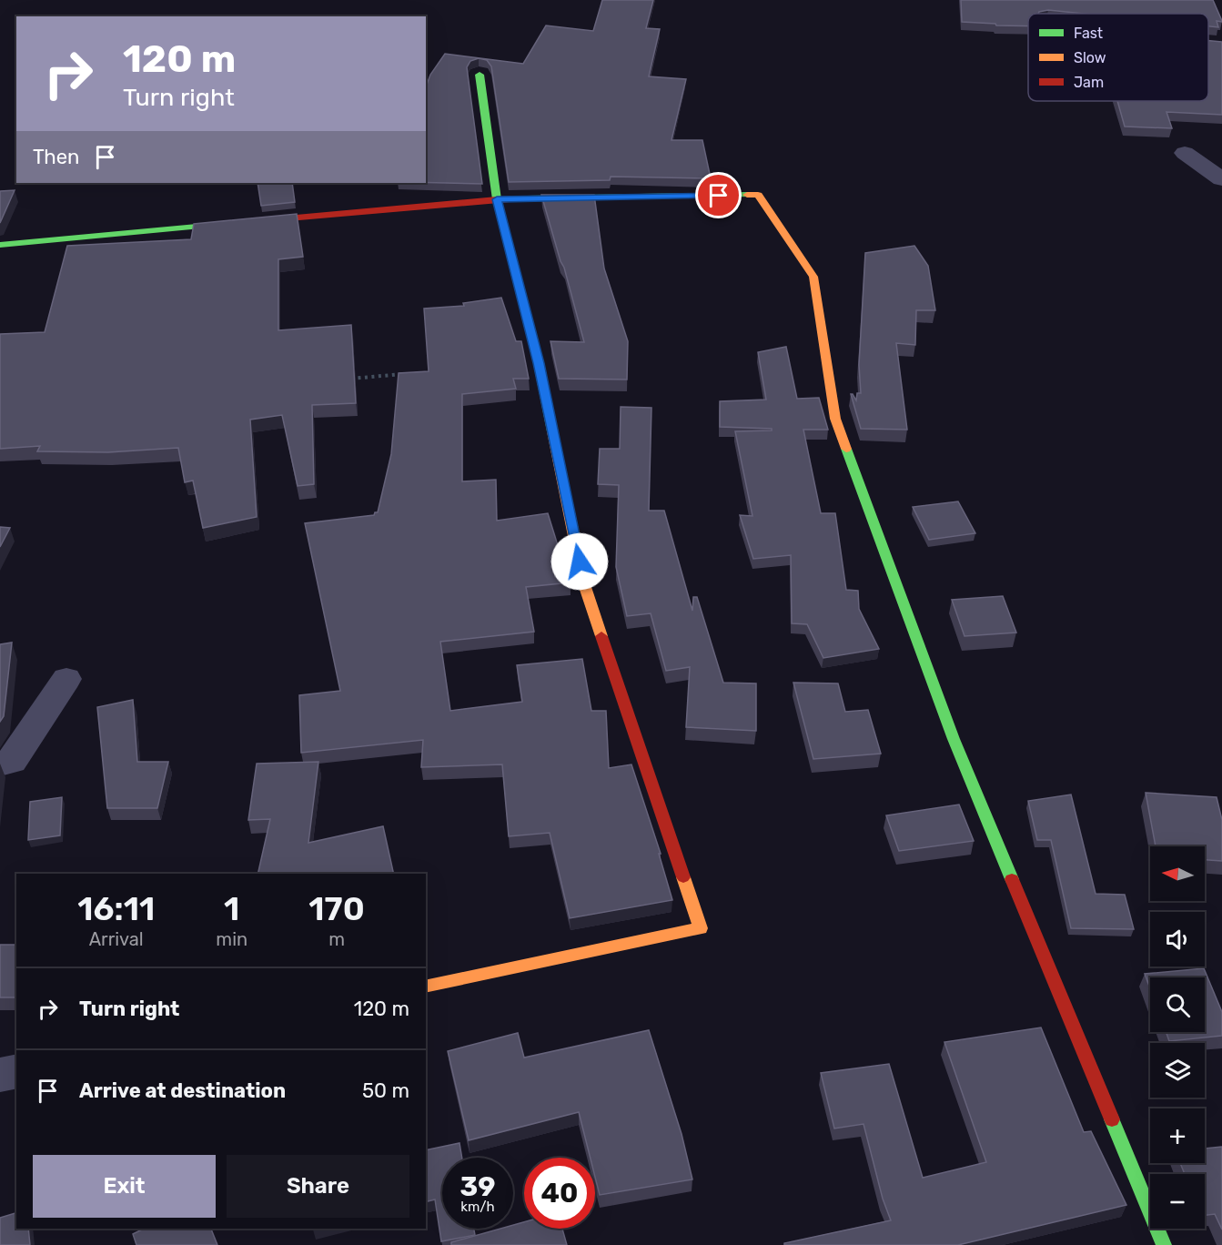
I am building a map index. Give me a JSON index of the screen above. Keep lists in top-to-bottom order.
{
  "legend": ["Fast", "Slow", "Jam"],
  "north": "left",
  "page": {
    "turn": ["120 m", "Turn right"],
    "then": "Then",
    "map_buttons": ["+", "−"],
    "eta": [
      "16:11",
      "Arrival",
      "1",
      "min",
      "170",
      "m"
    ],
    "list": [
      {
        "name": "Turn right",
        "value": "120 m"
      },
      {
        "name": "Arrive at destination",
        "value": "50 m"
      }
    ],
    "buttons": ["Exit", "Share"],
    "speed": "39 km/h",
    "limit": "40"
  }
}
